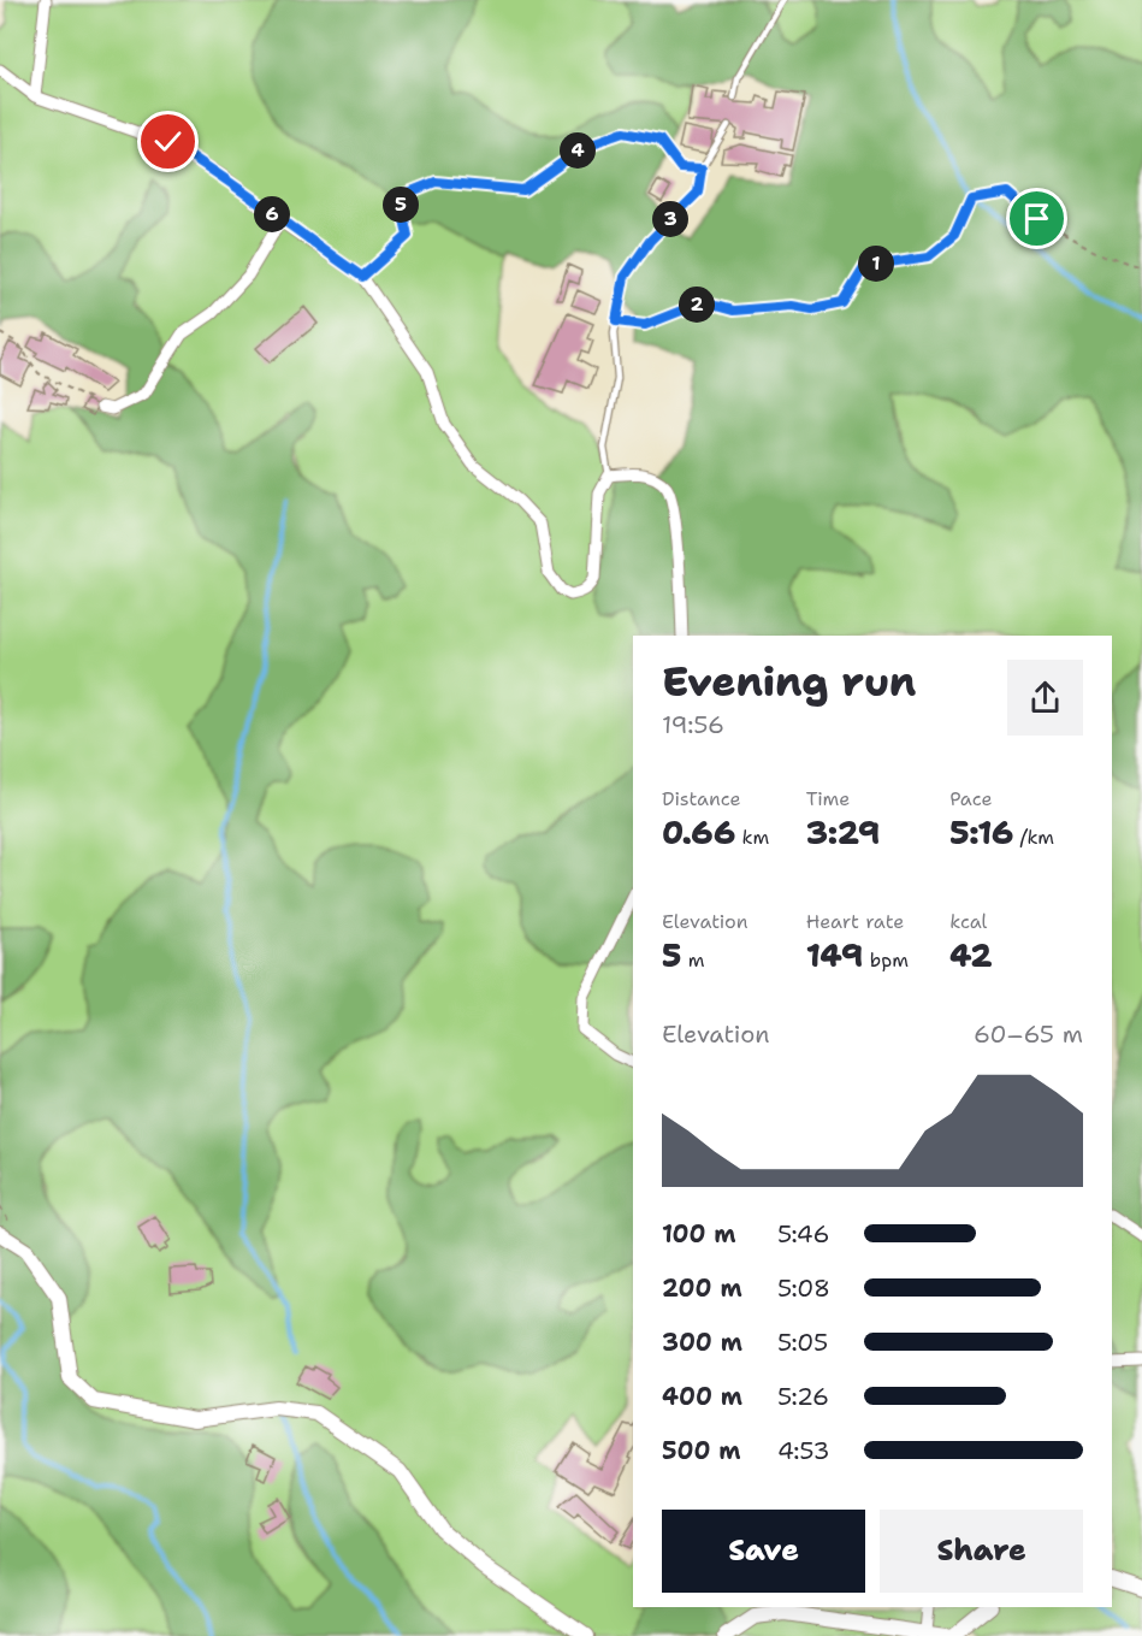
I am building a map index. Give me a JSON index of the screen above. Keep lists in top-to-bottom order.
{
  "page": {
    "pins": [
      "4",
      "5",
      "6",
      "3",
      "1",
      "2"
    ],
    "heading": ["Evening run", "19:56"],
    "stats": [
      ["Distance", "0.66 km"],
      ["Time", "3:29"],
      ["Pace", "5:16 /km"],
      ["Elevation", "5 m"],
      ["Heart rate", "149 bpm"],
      ["kcal", "42"]
    ],
    "chart": ["Elevation", "60–65 m"],
    "list": [
      {
        "name": "100 m",
        "note": "5:46"
      },
      {
        "name": "200 m",
        "note": "5:08"
      },
      {
        "name": "300 m",
        "note": "5:05"
      },
      {
        "name": "400 m",
        "note": "5:26"
      },
      {
        "name": "500 m",
        "note": "4:53"
      }
    ],
    "buttons": ["Save", "Share"]
  }
}
